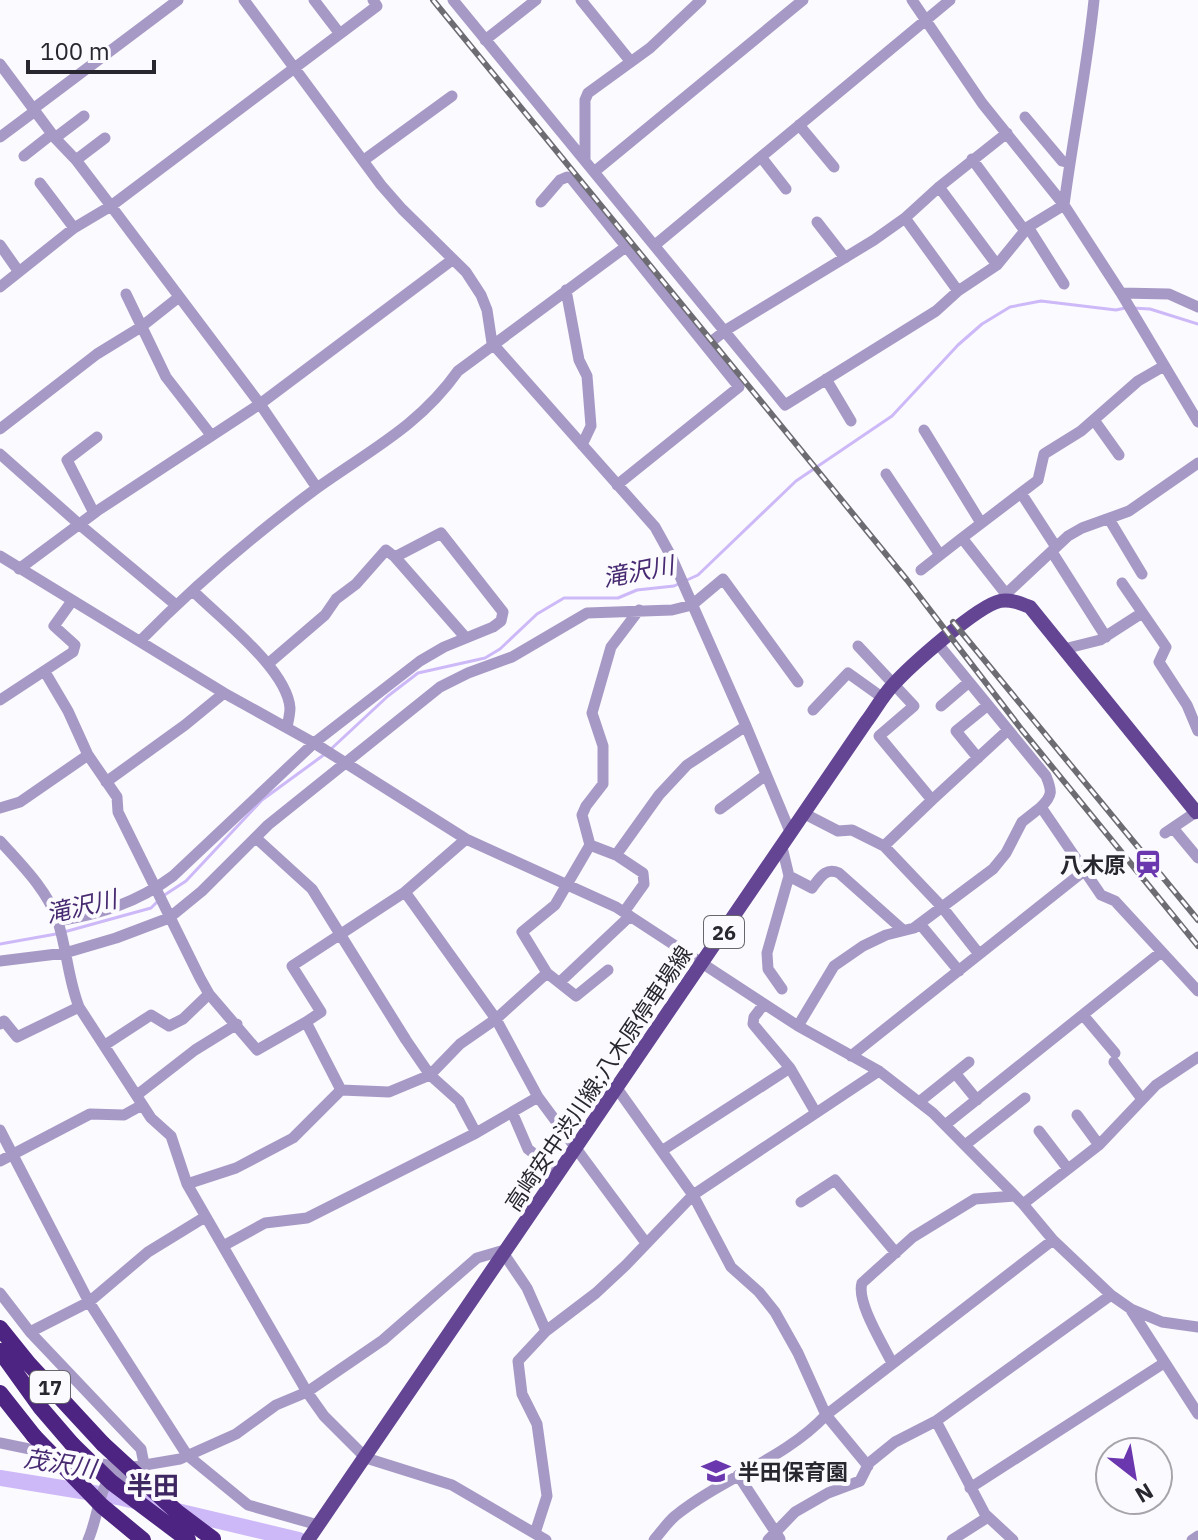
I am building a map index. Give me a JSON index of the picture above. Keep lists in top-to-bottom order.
{
  "streets": {
    "highway": ["17"],
    "main road": ["26", "高崎安中渋川線;八木原停車場線"]
  },
  "districts": ["半田"],
  "water": ["滝沢川", "茂沢川"],
  "places": {
    "station": ["八木原"],
    "school or university": ["半田保育園"]
  },
  "scale_bar": "100 m",
  "north": "bottom right"
}
